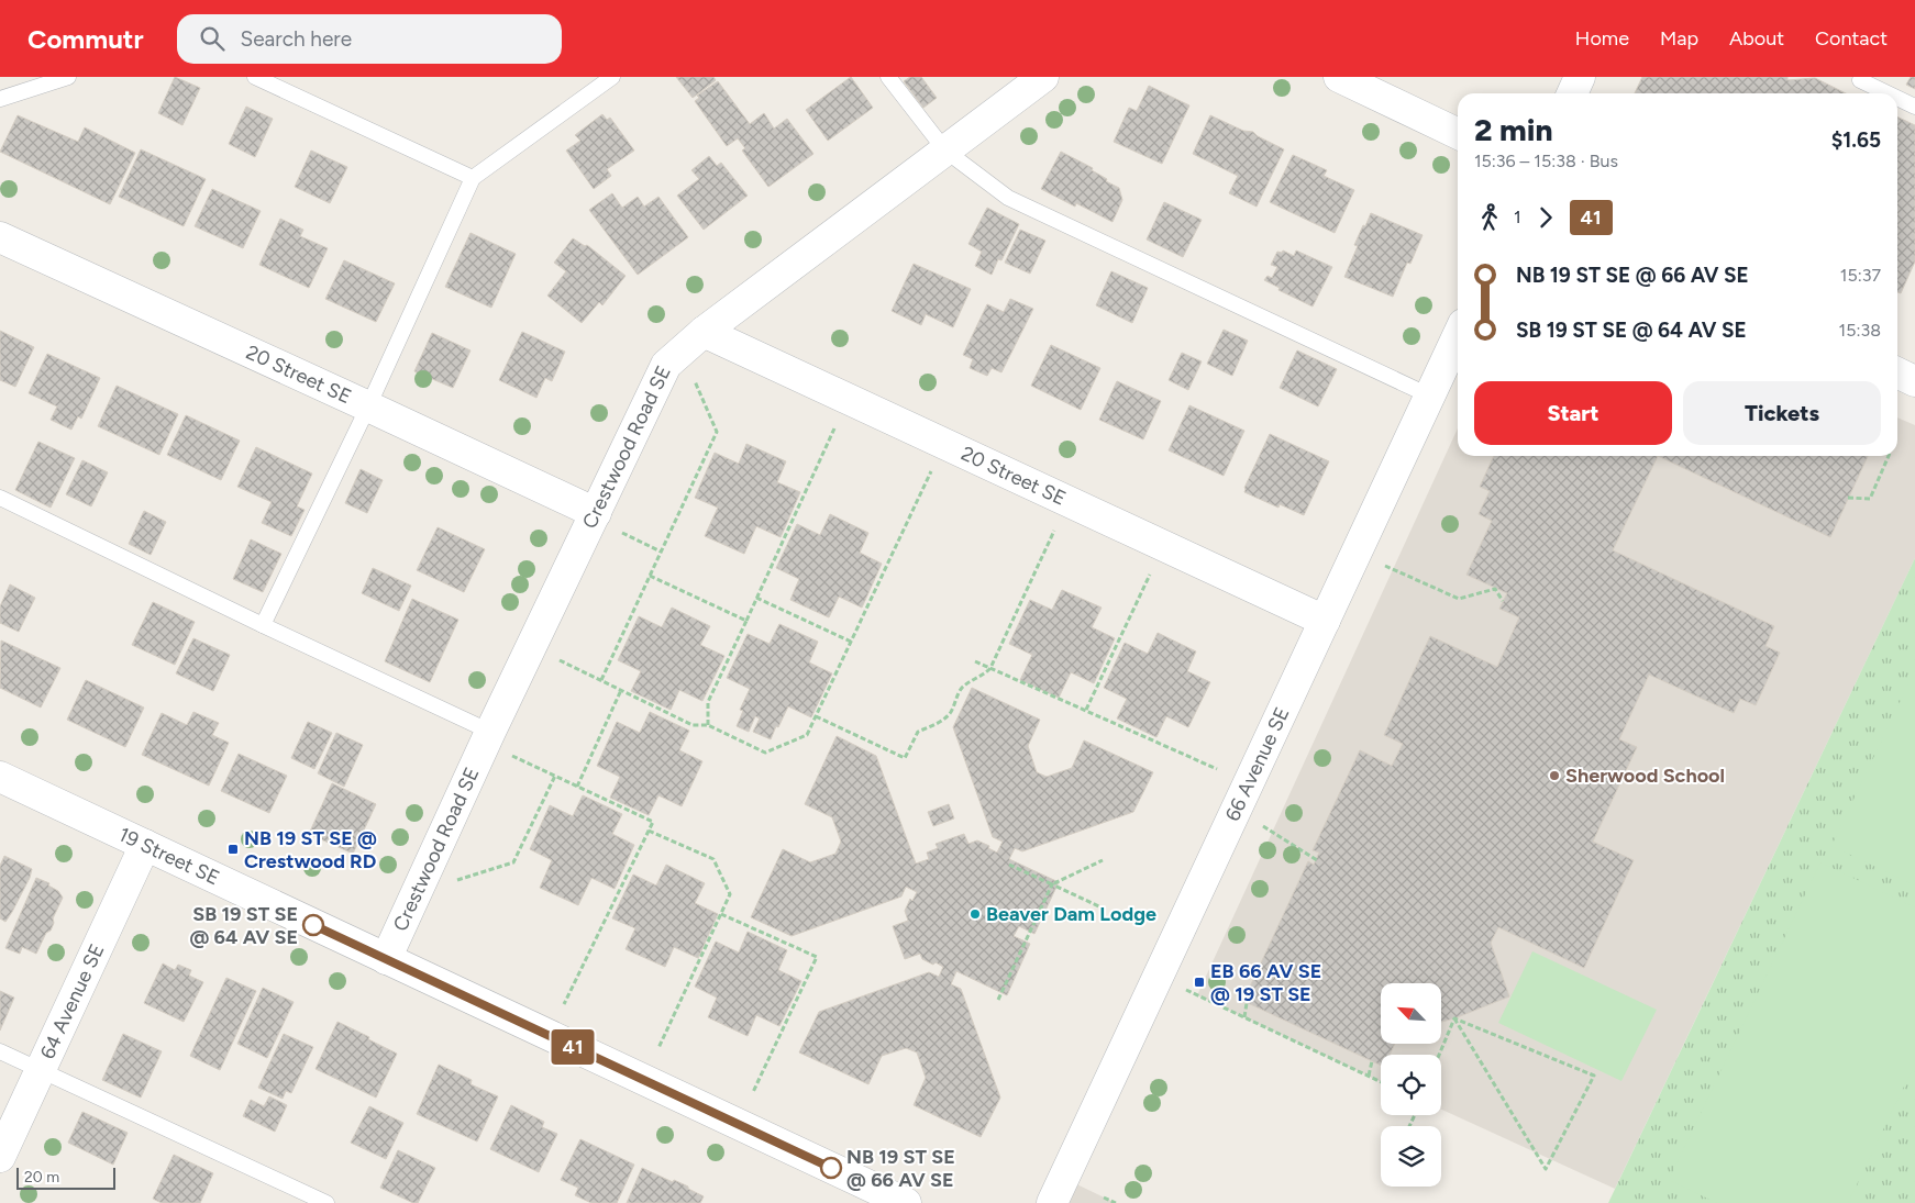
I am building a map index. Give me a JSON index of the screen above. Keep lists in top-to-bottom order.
{
  "streets": {
    "street": [
      "20 Street SE",
      "Crestwood Road SE",
      "66 Avenue SE",
      "19 Street SE",
      "64 Avenue SE"
    ]
  },
  "crossings": [
    ["20 Street SE", "Crestwood Road SE"],
    ["20 Street SE", "66 Avenue SE"],
    ["Crestwood Road SE", "19 Street SE"],
    ["19 Street SE", "64 Avenue SE"]
  ],
  "places": {
    "other": [
      "Sherwood School",
      "Beaver Dam Lodge",
      "SB 19 ST SE @ 64 AV SE",
      "NB 19 ST SE @ 66 AV SE"
    ],
    "transit": ["NB 19 ST SE @ Crestwood RD", "EB 66 AV SE @ 19 ST SE"]
  },
  "lines": ["bus line 41"],
  "scale_bar": "20 m",
  "north": "top left",
  "page": {
    "header": "Commutr",
    "search": "Search here",
    "nav": [
      "Home",
      "Map",
      "About",
      "Contact"
    ],
    "on_map": "41",
    "heading": ["2 min", "15:36 – 15:38 · Bus", "$1.65"],
    "legs": ["1", "41"],
    "list": [
      {
        "name": "NB 19 ST SE @ 66 AV SE",
        "value": "15:37"
      },
      {
        "name": "SB 19 ST SE @ 64 AV SE",
        "value": "15:38"
      }
    ],
    "buttons": ["Start", "Tickets"],
    "scale": "20 m"
  }
}
